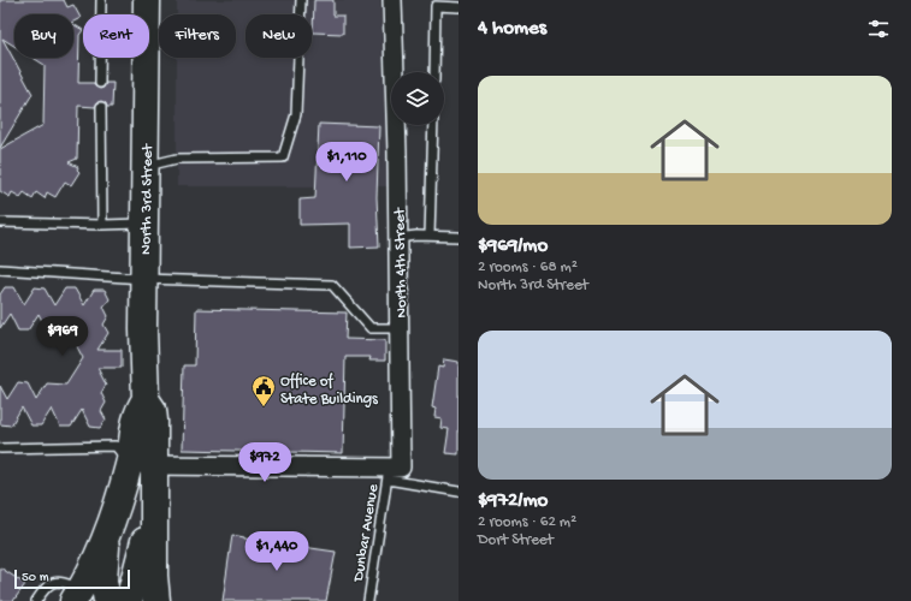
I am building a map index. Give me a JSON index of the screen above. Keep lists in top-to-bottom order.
{
  "streets": {
    "main road": ["North 3rd Street"],
    "street": ["North 4th Street"],
    "lane": ["Dunbar Avenue"]
  },
  "crossings": [
    ["North 4th Street", "Dunbar Avenue"]
  ],
  "places": {
    "public building": ["Office of State Buildings"]
  },
  "scale_bar": "50 m",
  "page": {
    "heading": "4 homes",
    "chip": [
      "Buy",
      "Rent",
      "Filters",
      "New"
    ],
    "list": [
      {
        "name": "$969/mo",
        "note": "2 rooms · 68 m² · North 3rd Street"
      },
      {
        "name": "$972/mo",
        "note": "2 rooms · 62 m² · Dort Street"
      }
    ],
    "price": [
      "$1,110",
      "$969",
      "$972",
      "$1,440"
    ],
    "scale": "50 m"
  }
}
